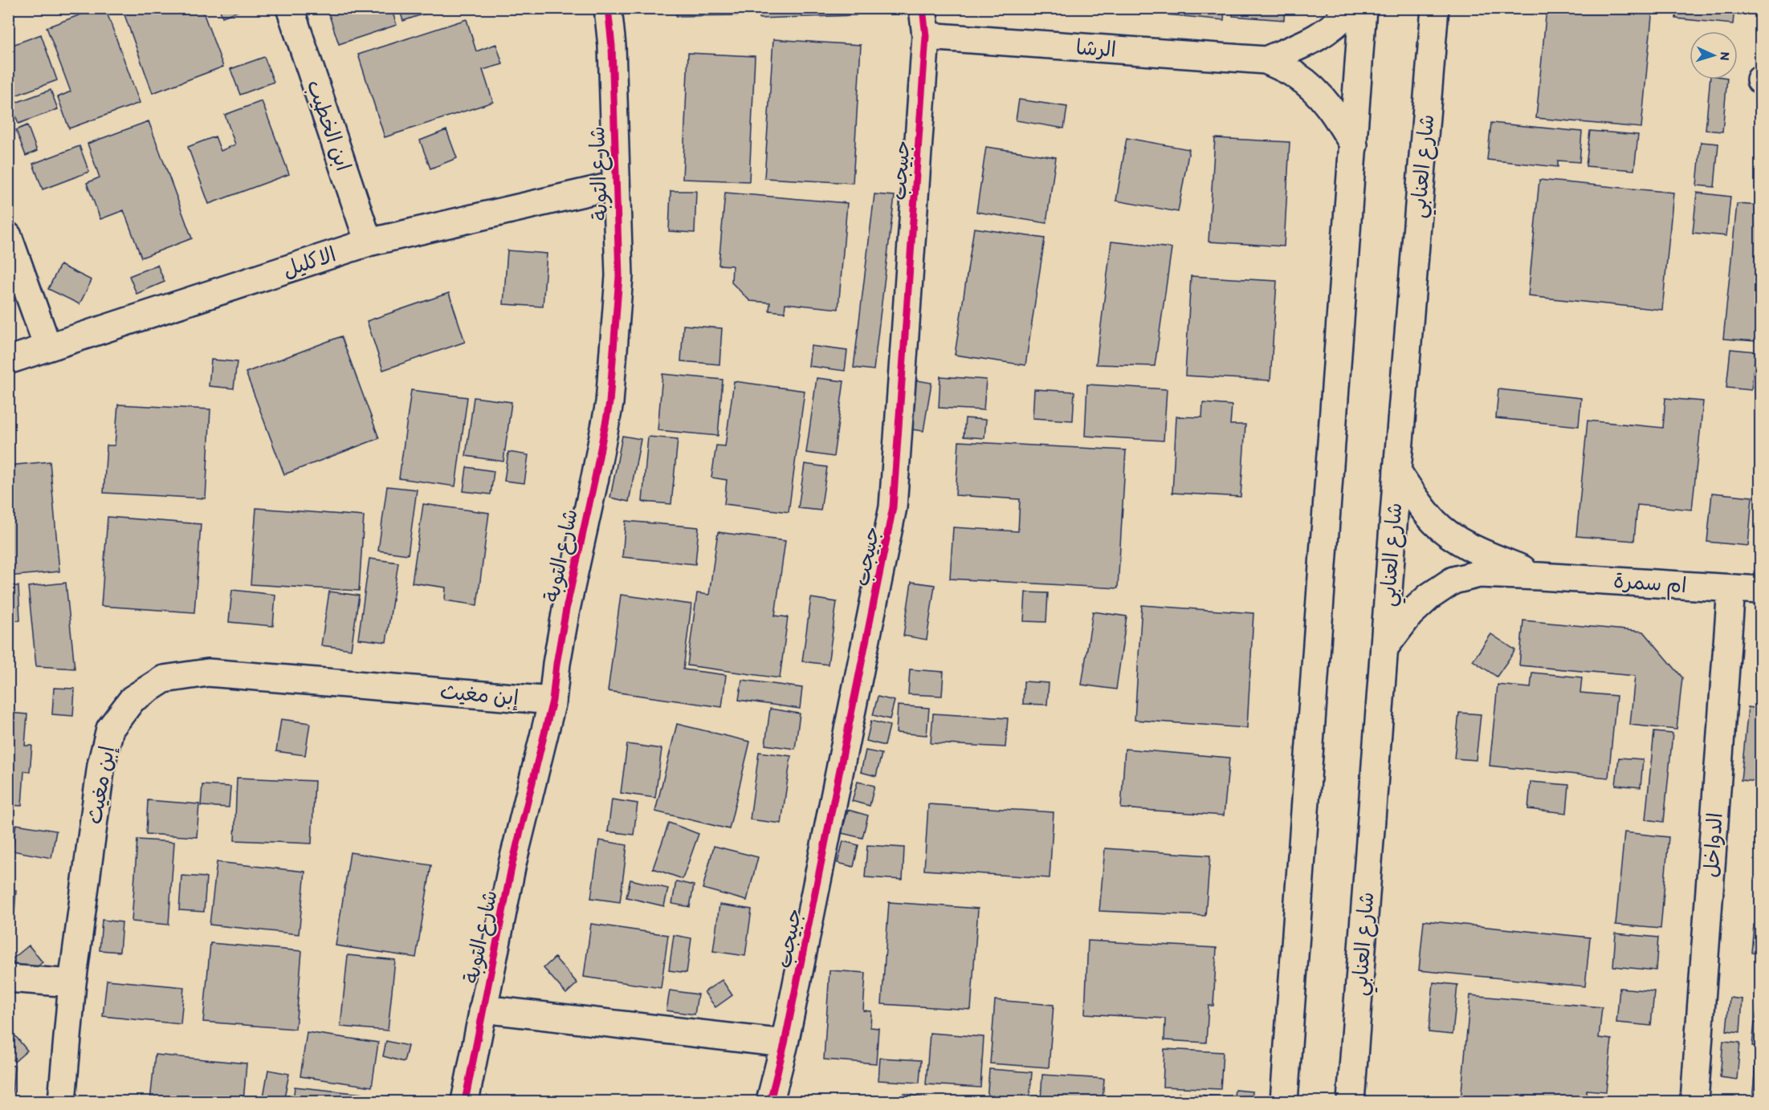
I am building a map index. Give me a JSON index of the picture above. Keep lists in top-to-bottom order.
{
  "streets": {
    "street": [
      "الرشا",
      "ابن الخطيب",
      "شارع العنابي",
      "جبيجب",
      "شارع التوبة",
      "الاكليل",
      "ام سمرة",
      "إبن مغيث",
      "الدواخل"
    ]
  },
  "crossings": [
    ["الرشا", "جبيجب"],
    ["ابن الخطيب", "الاكليل"],
    ["شارع العنابي", "ام سمرة"],
    ["شارع التوبة", "الاكليل"],
    ["شارع التوبة", "إبن مغيث"],
    ["ام سمرة", "الدواخل"]
  ],
  "north": "right"
}
